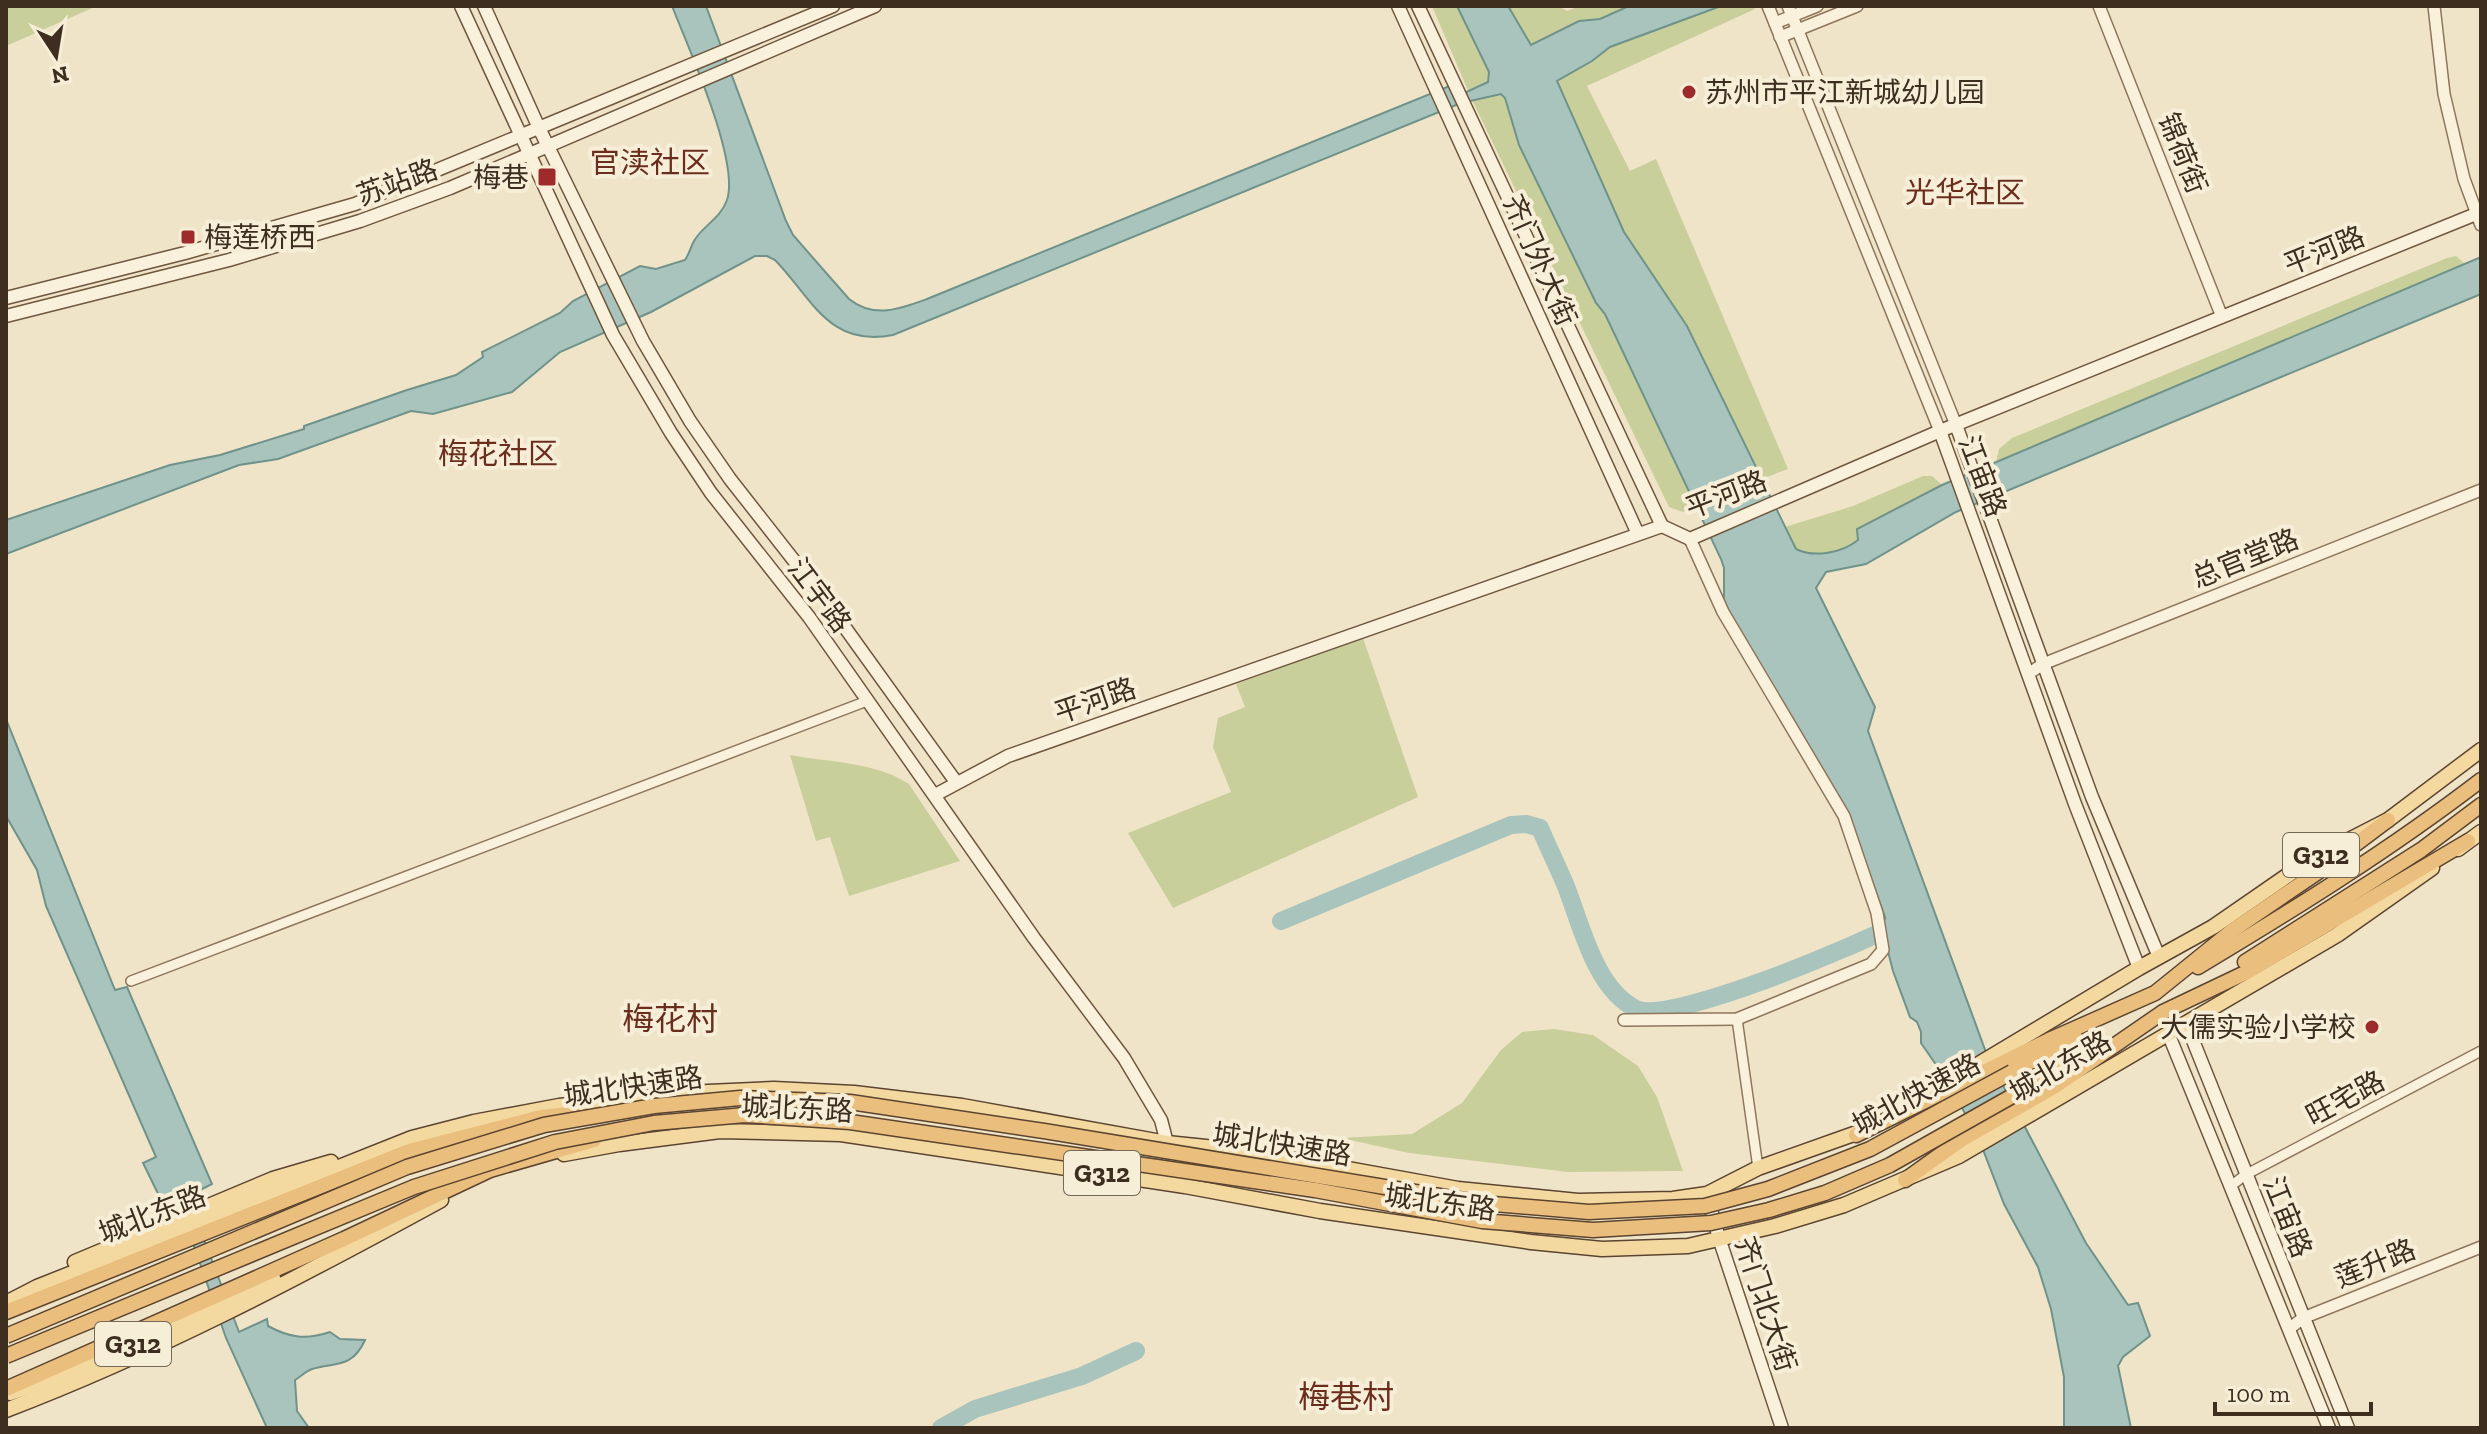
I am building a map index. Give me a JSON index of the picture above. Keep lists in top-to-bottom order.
{
  "streets": {
    "highway": ["城北快速路"],
    "main road": [
      "苏站路",
      "平河路",
      "齐门外大街",
      "江宙路",
      "江宇路",
      "G312",
      "城北东路",
      "齐门北大街"
    ],
    "street": [
      "锦荷街",
      "总官堂路",
      "旺宅路",
      "莲升路"
    ]
  },
  "crossings": [
    ["锦荷街", "平河路"],
    ["苏站路", "江宇路"],
    ["平河路", "齐门外大街"],
    ["平河路", "江宙路"],
    ["平河路", "江宇路"],
    ["江宙路", "总官堂路"],
    ["江宙路", "城北东路"],
    ["江宙路", "旺宅路"],
    ["江宙路", "莲升路"],
    ["江宇路", "城北东路"],
    ["城北东路", "齐门北大街"]
  ],
  "districts": [
    "官渎社区",
    "光华社区",
    "梅花社区",
    "梅花村",
    "梅巷村"
  ],
  "places": {
    "other": ["苏州市平江新城幼儿园", "大儒实验小学校"],
    "transit": ["梅巷", "梅莲桥西"]
  },
  "scale_bar": "100 m",
  "north": "bottom"
}
